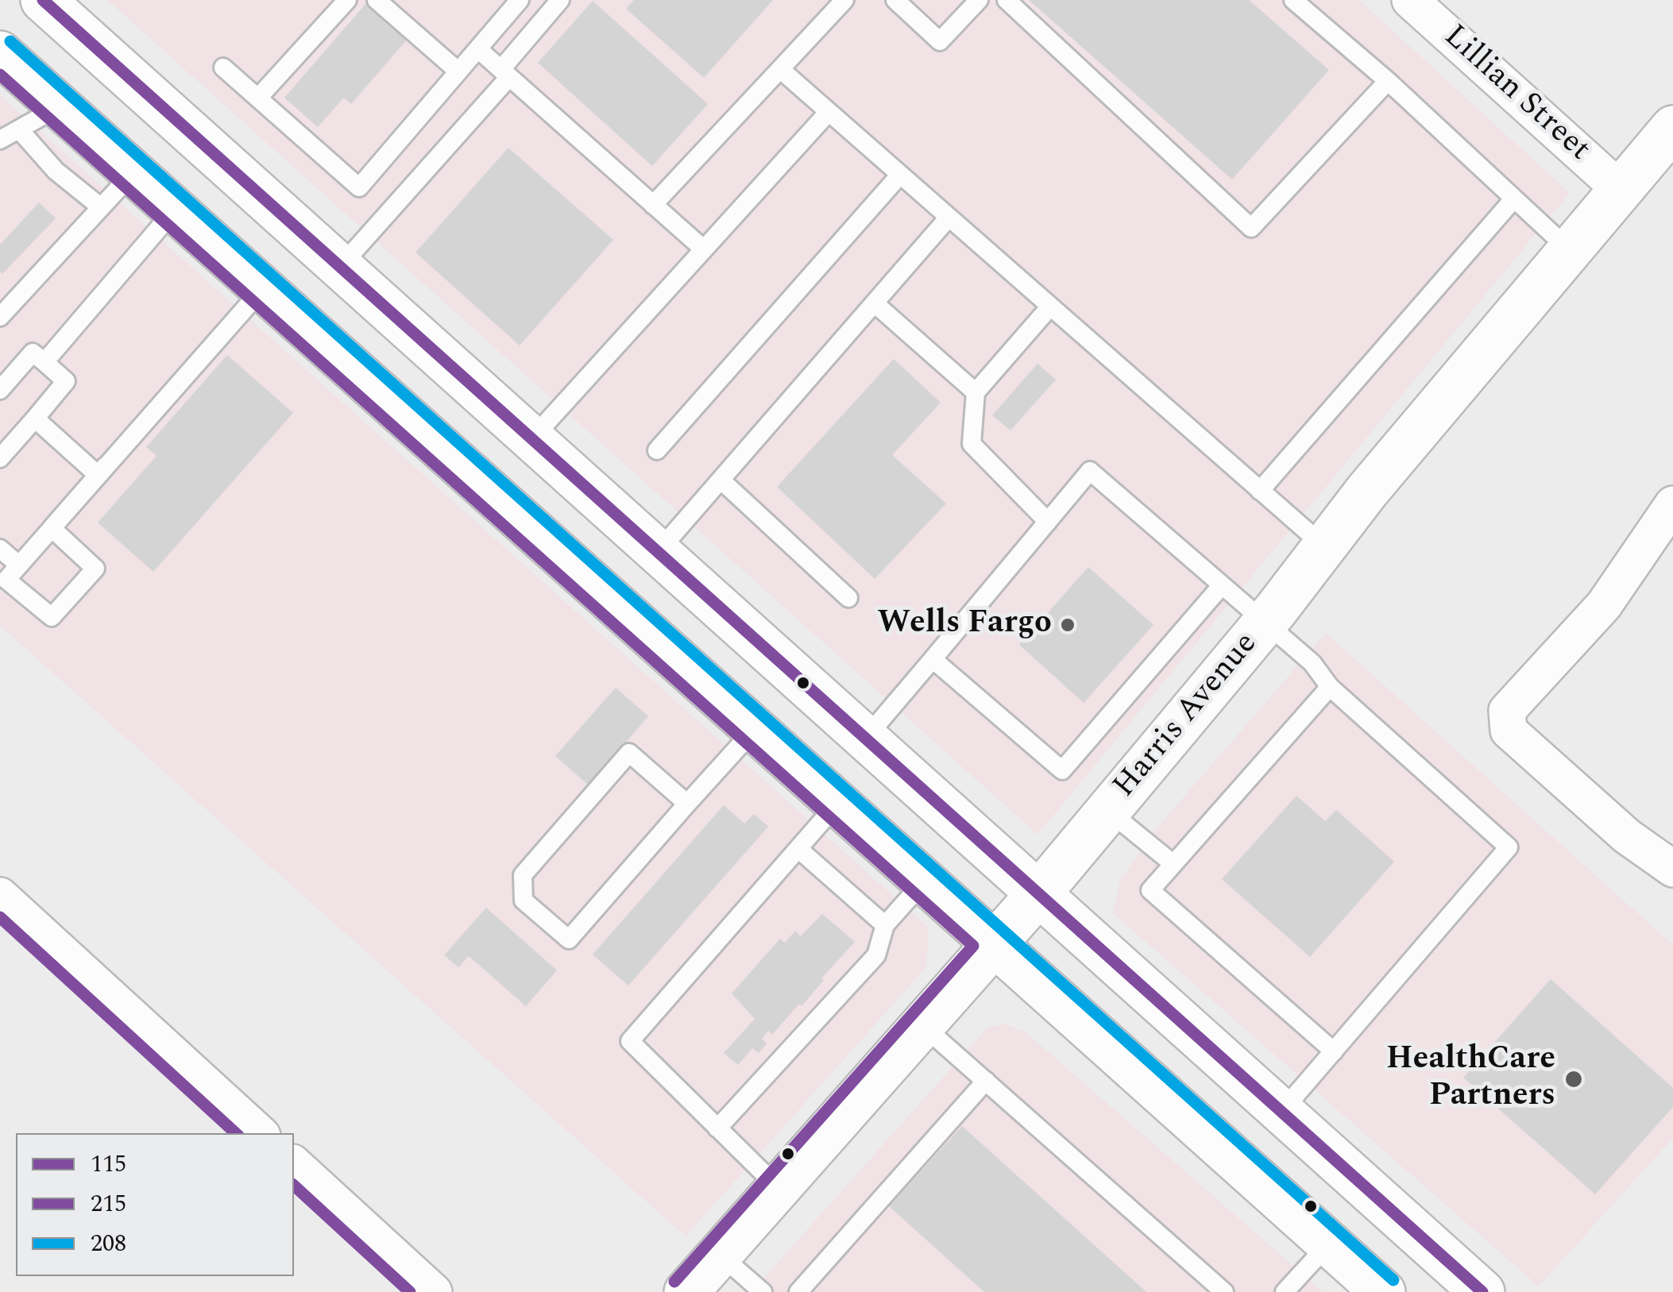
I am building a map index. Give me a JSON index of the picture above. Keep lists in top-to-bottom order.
{
  "streets": {
    "main road": ["Harris Avenue"],
    "street": ["Lillian Street"]
  },
  "crossings": [
    ["Lillian Street", "Harris Avenue"]
  ],
  "places": ["Wells Fargo", "HealthCare Partners"],
  "lines": ["transit line 115", "transit line 208", "transit line 215"],
  "legend": ["115", "215", "208"]
}
